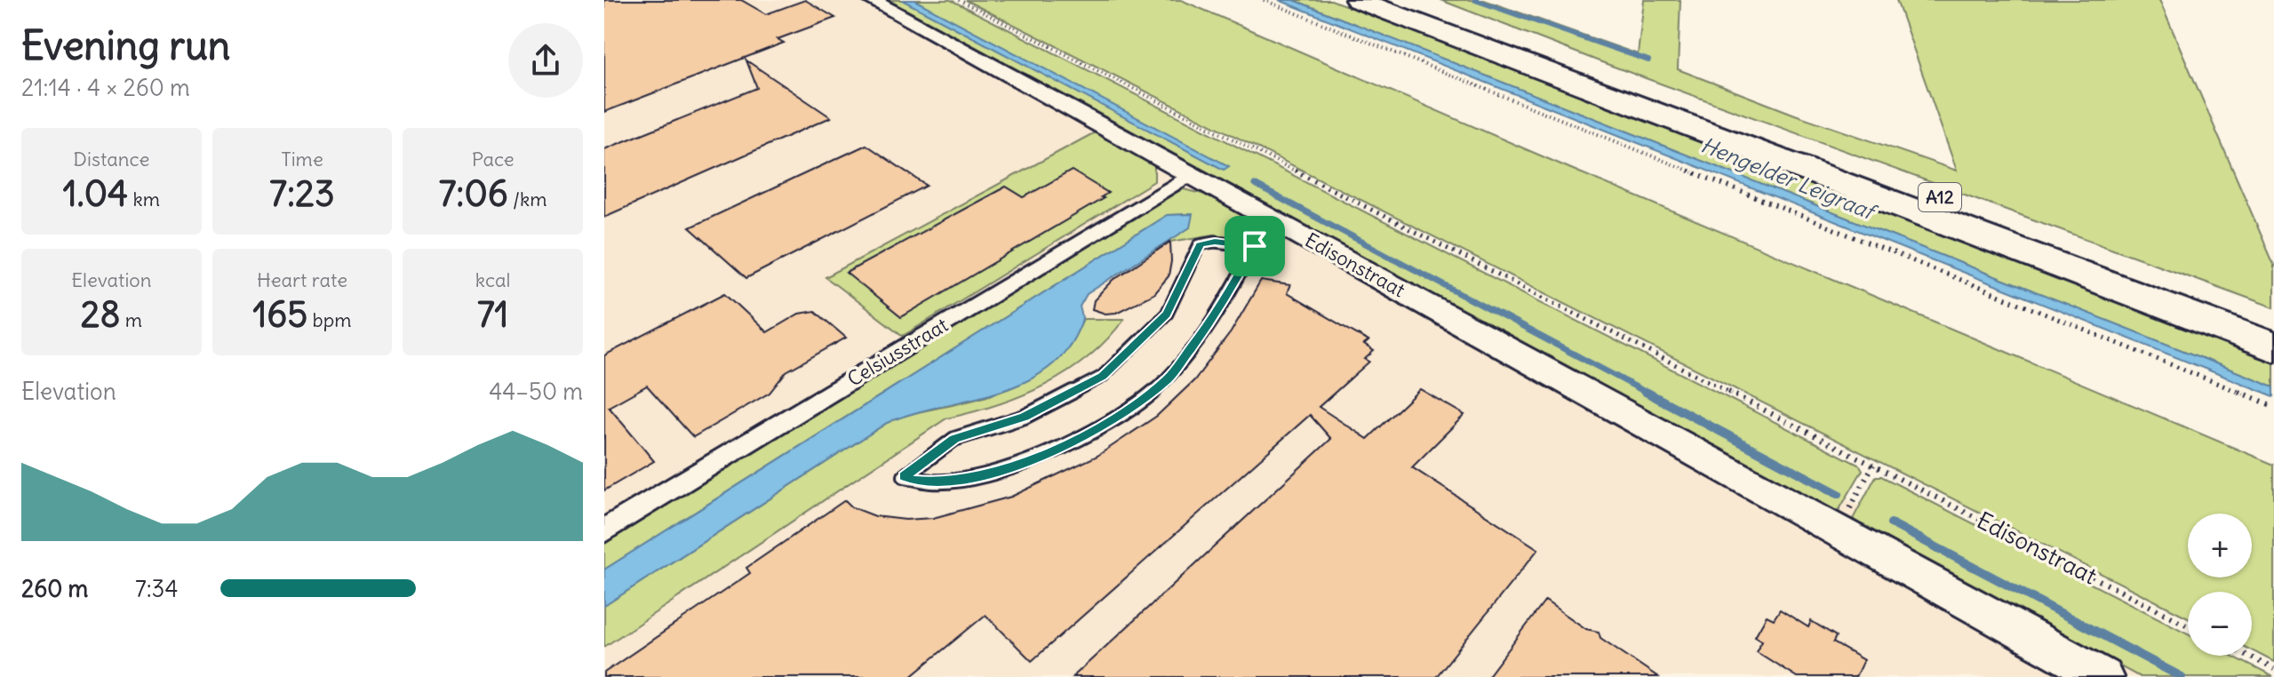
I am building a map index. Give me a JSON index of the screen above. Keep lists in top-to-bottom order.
{
  "streets": {
    "highway": ["A12"],
    "street": ["Edisonstraat", "Celsiusstraat"]
  },
  "crossings": [
    ["Edisonstraat", "Celsiusstraat"]
  ],
  "water": ["Hengelder Leigraaf"],
  "page": {
    "heading": ["Evening run", "21:14 · 4 × 260 m"],
    "stats": [
      ["Distance", "1.04 km"],
      ["Time", "7:23"],
      ["Pace", "7:06 /km"],
      ["Elevation", "28 m"],
      ["Heart rate", "165 bpm"],
      ["kcal", "71"]
    ],
    "chart": ["Elevation", "44–50 m"],
    "map_buttons": ["+", "−"],
    "list": [
      {
        "name": "260 m",
        "note": "7:34"
      }
    ]
  }
}
